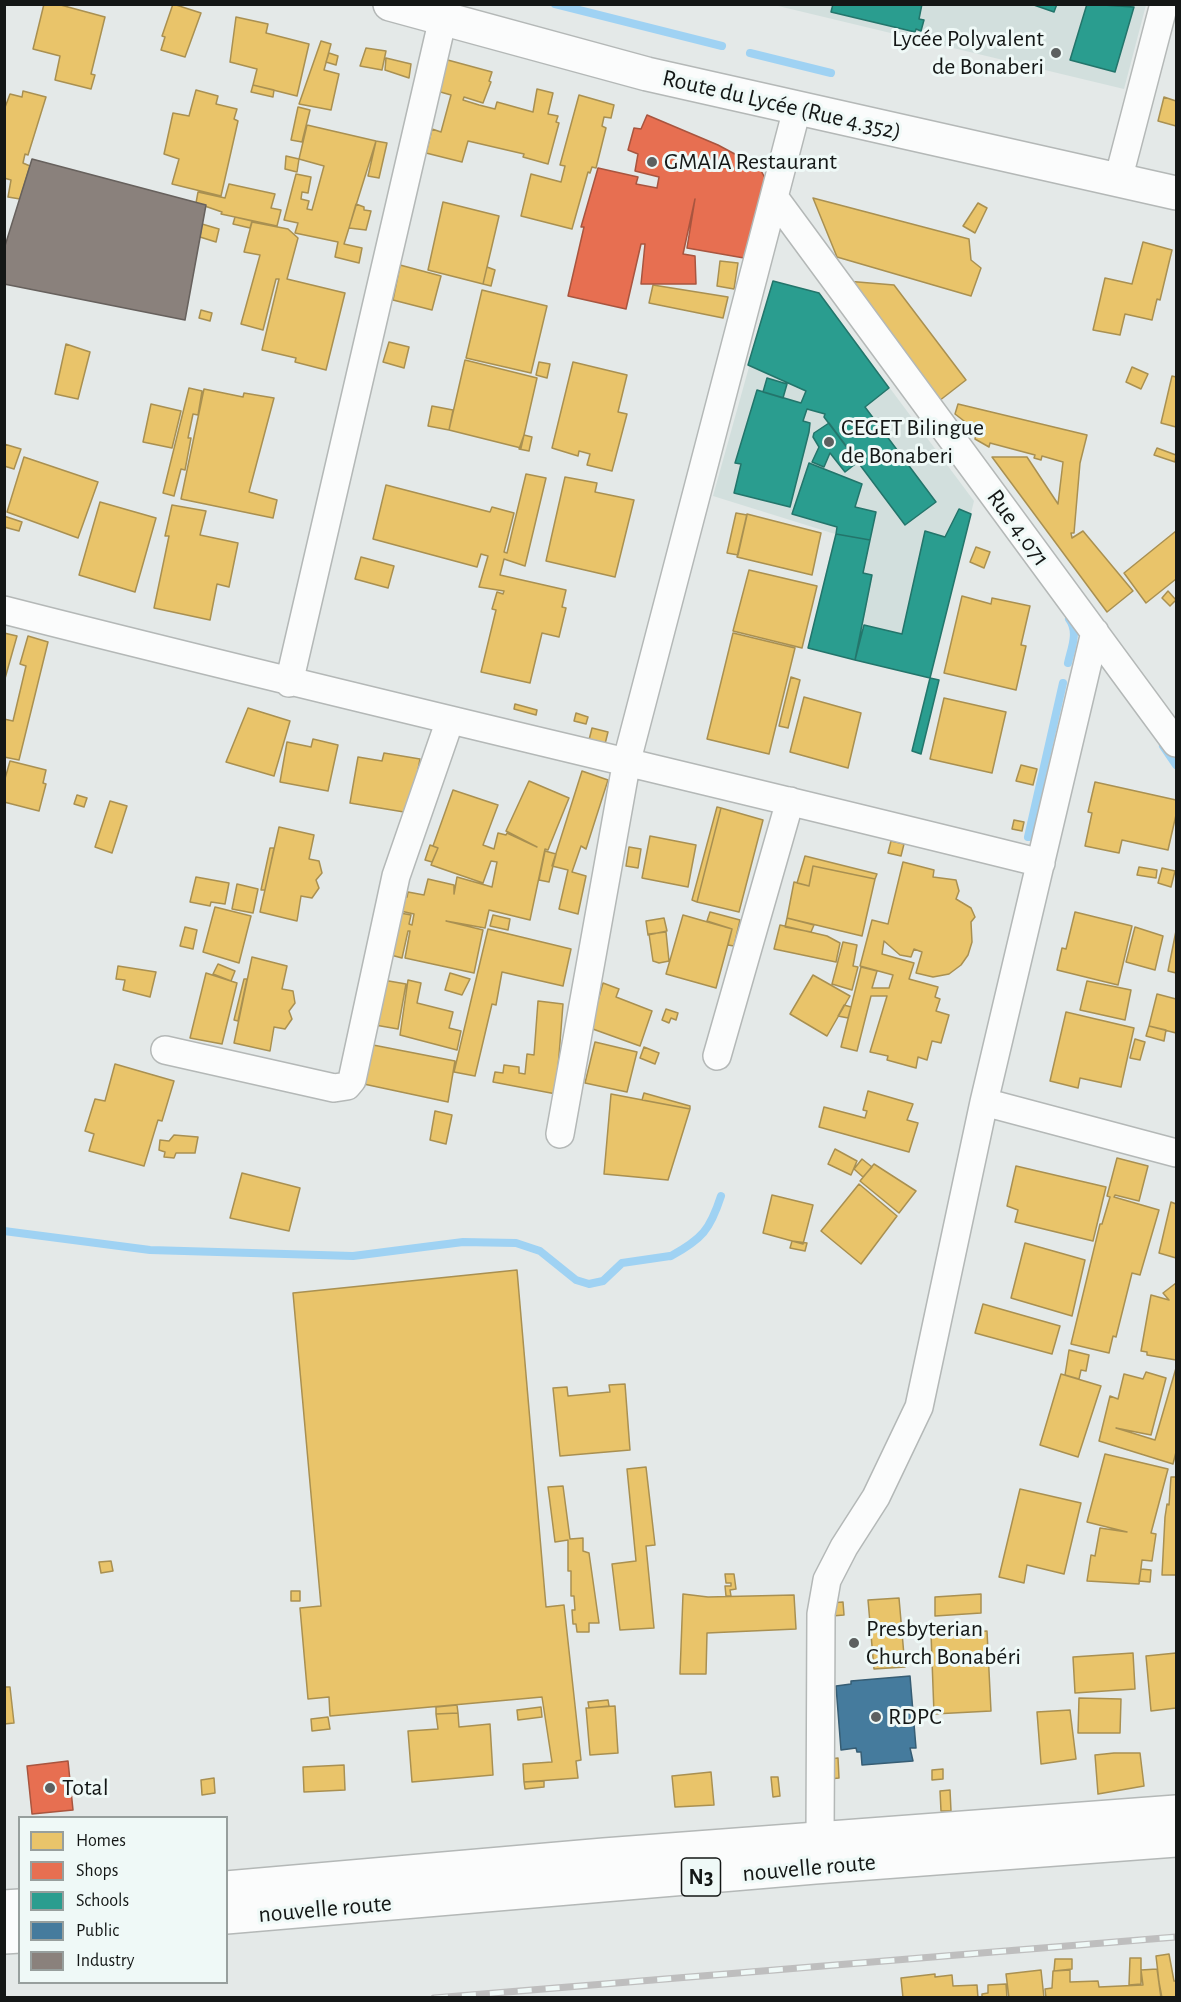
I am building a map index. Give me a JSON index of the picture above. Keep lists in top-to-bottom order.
{
  "streets": {
    "main road": ["Route du Lycée (Rue 4.352)", "nouvelle route", "N3"],
    "street": ["Rue 4.071"]
  },
  "places": [
    "Lycée Polyvalent de Bonaberi",
    "GMAIA Restaurant",
    "CEGET Bilingue de Bonaberi",
    "Presbyterian Church Bonabéri",
    "RDPC",
    "Total"
  ],
  "legend": [
    "Homes",
    "Shops",
    "Schools",
    "Public",
    "Industry"
  ]
}
